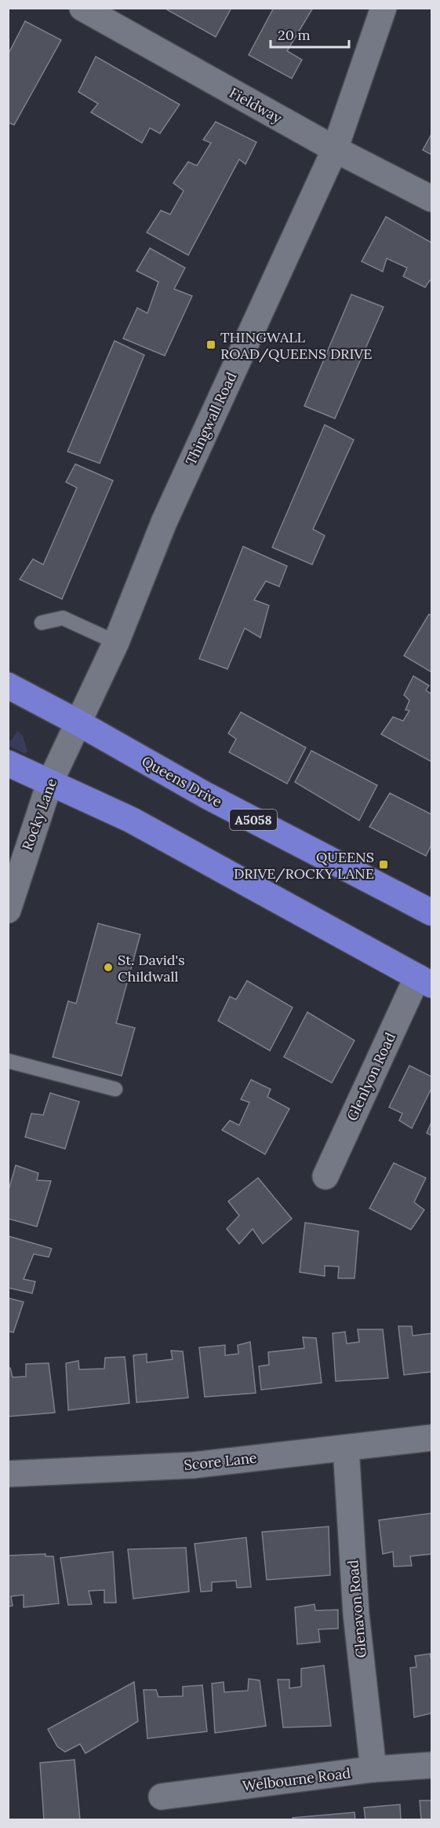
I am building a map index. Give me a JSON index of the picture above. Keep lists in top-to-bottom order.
{
  "streets": {
    "highway": ["Queens Drive", "A5058"],
    "street": [
      "Fieldway",
      "Thingwall Road",
      "Rocky Lane",
      "Glenlyon Road",
      "Score Lane",
      "Glenavon Road",
      "Welbourne Road"
    ]
  },
  "crossings": [
    ["Fieldway", "Thingwall Road"],
    ["Thingwall Road", "Queens Drive"],
    ["Thingwall Road", "Rocky Lane"],
    ["Queens Drive", "Rocky Lane"],
    ["Score Lane", "Glenavon Road"],
    ["Glenavon Road", "Welbourne Road"]
  ],
  "places": {
    "transit": ["THINGWALL ROAD/QUEENS DRIVE", "QUEENS DRIVE/ROCKY LANE"],
    "other": ["St. David's Childwall"]
  },
  "scale_bar": "20 m"
}
